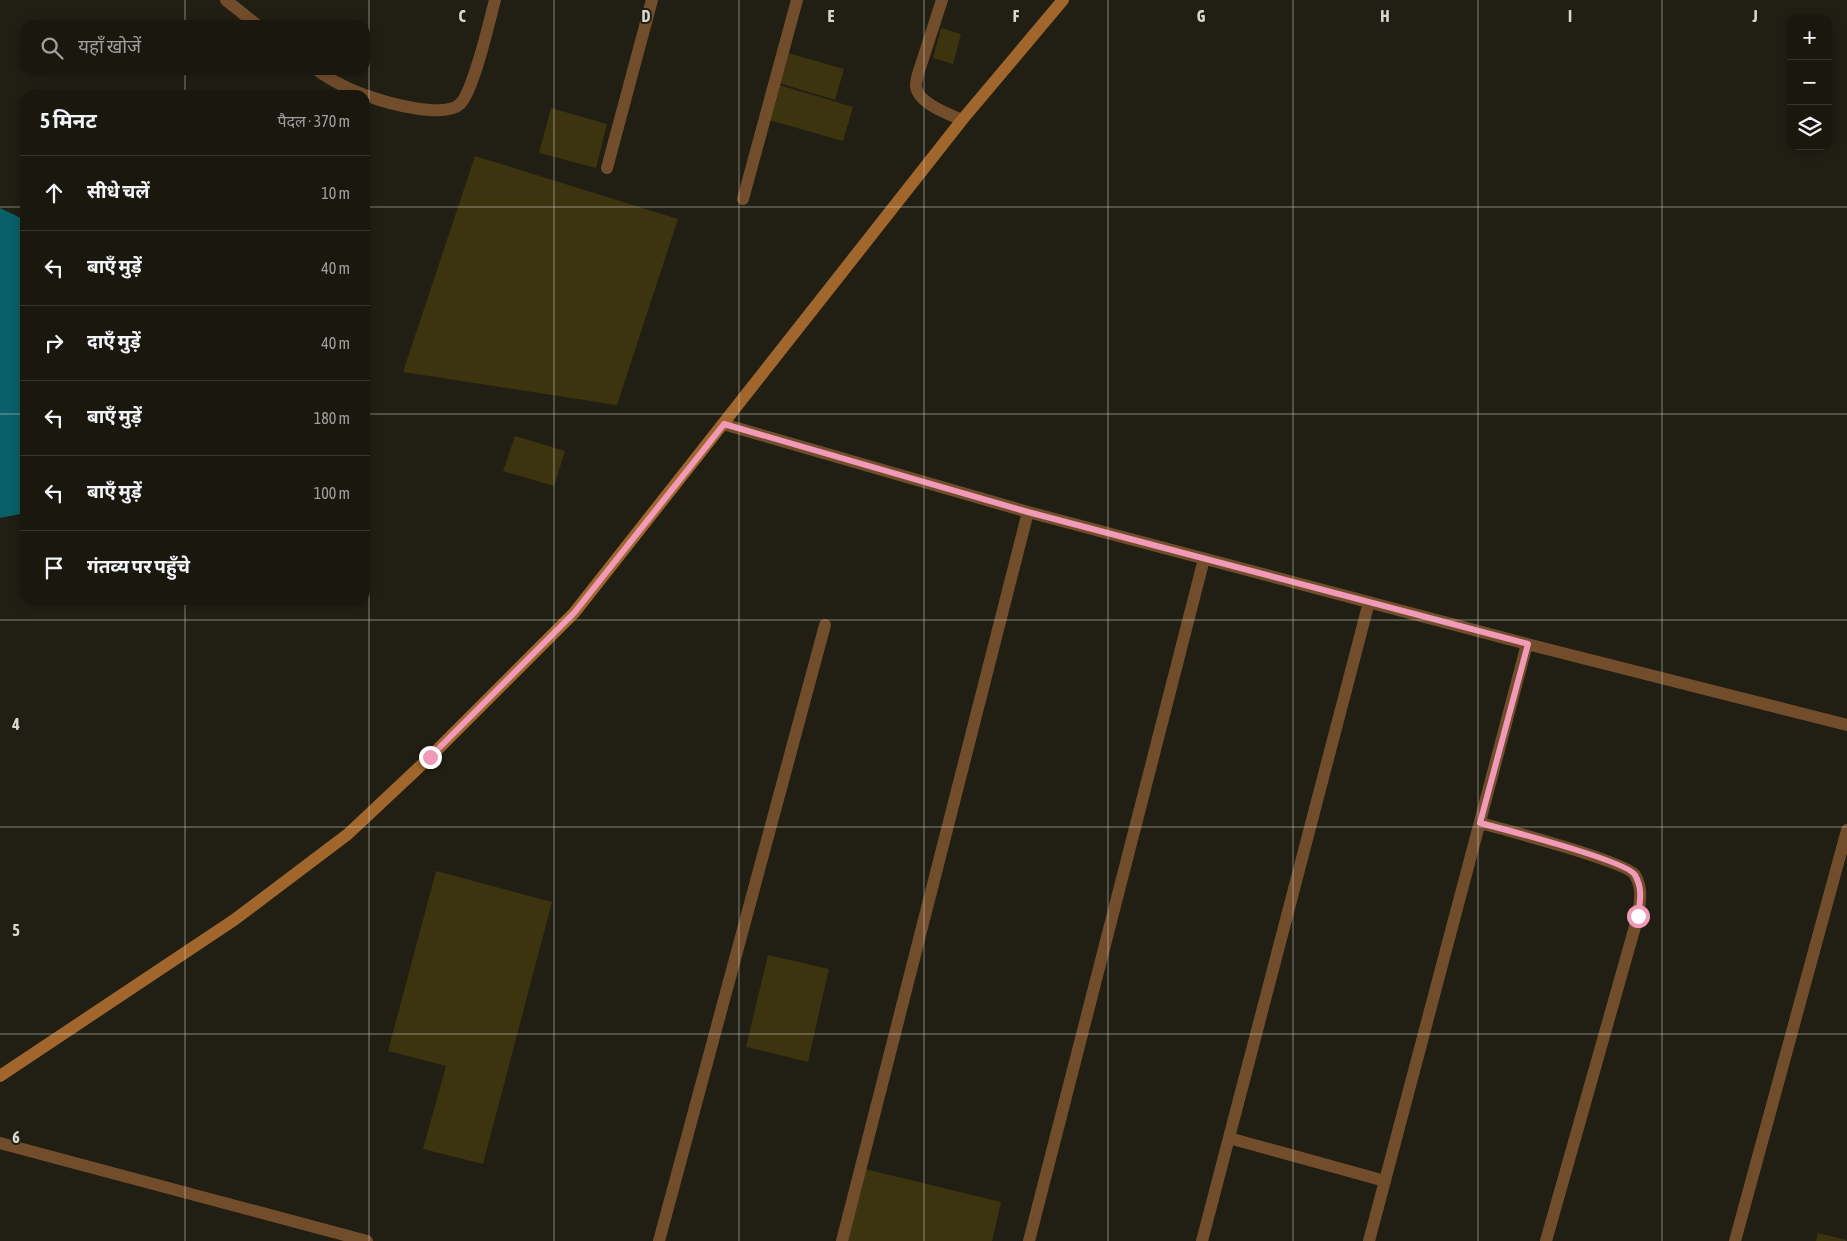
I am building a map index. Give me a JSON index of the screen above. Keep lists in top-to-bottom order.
{
  "page": {
    "map_buttons": ["+", "−"],
    "search": "यहाँ खोजें",
    "heading": ["5 मिनट", "पैदल · 370 m"],
    "list": [
      ["सीधे चलें", "10 m"],
      ["बाएँ मुड़ें", "40 m"],
      ["दाएँ मुड़ें", "40 m"],
      ["बाएँ मुड़ें", "180 m"],
      ["बाएँ मुड़ें", "100 m"],
      "गंतव्य पर पहुँचे"
    ]
  },
  "grid": {
    "columns": [
      "C",
      "D",
      "E",
      "F",
      "G",
      "H",
      "I",
      "J"
    ],
    "rows": ["4", "5", "6"]
  }
}
